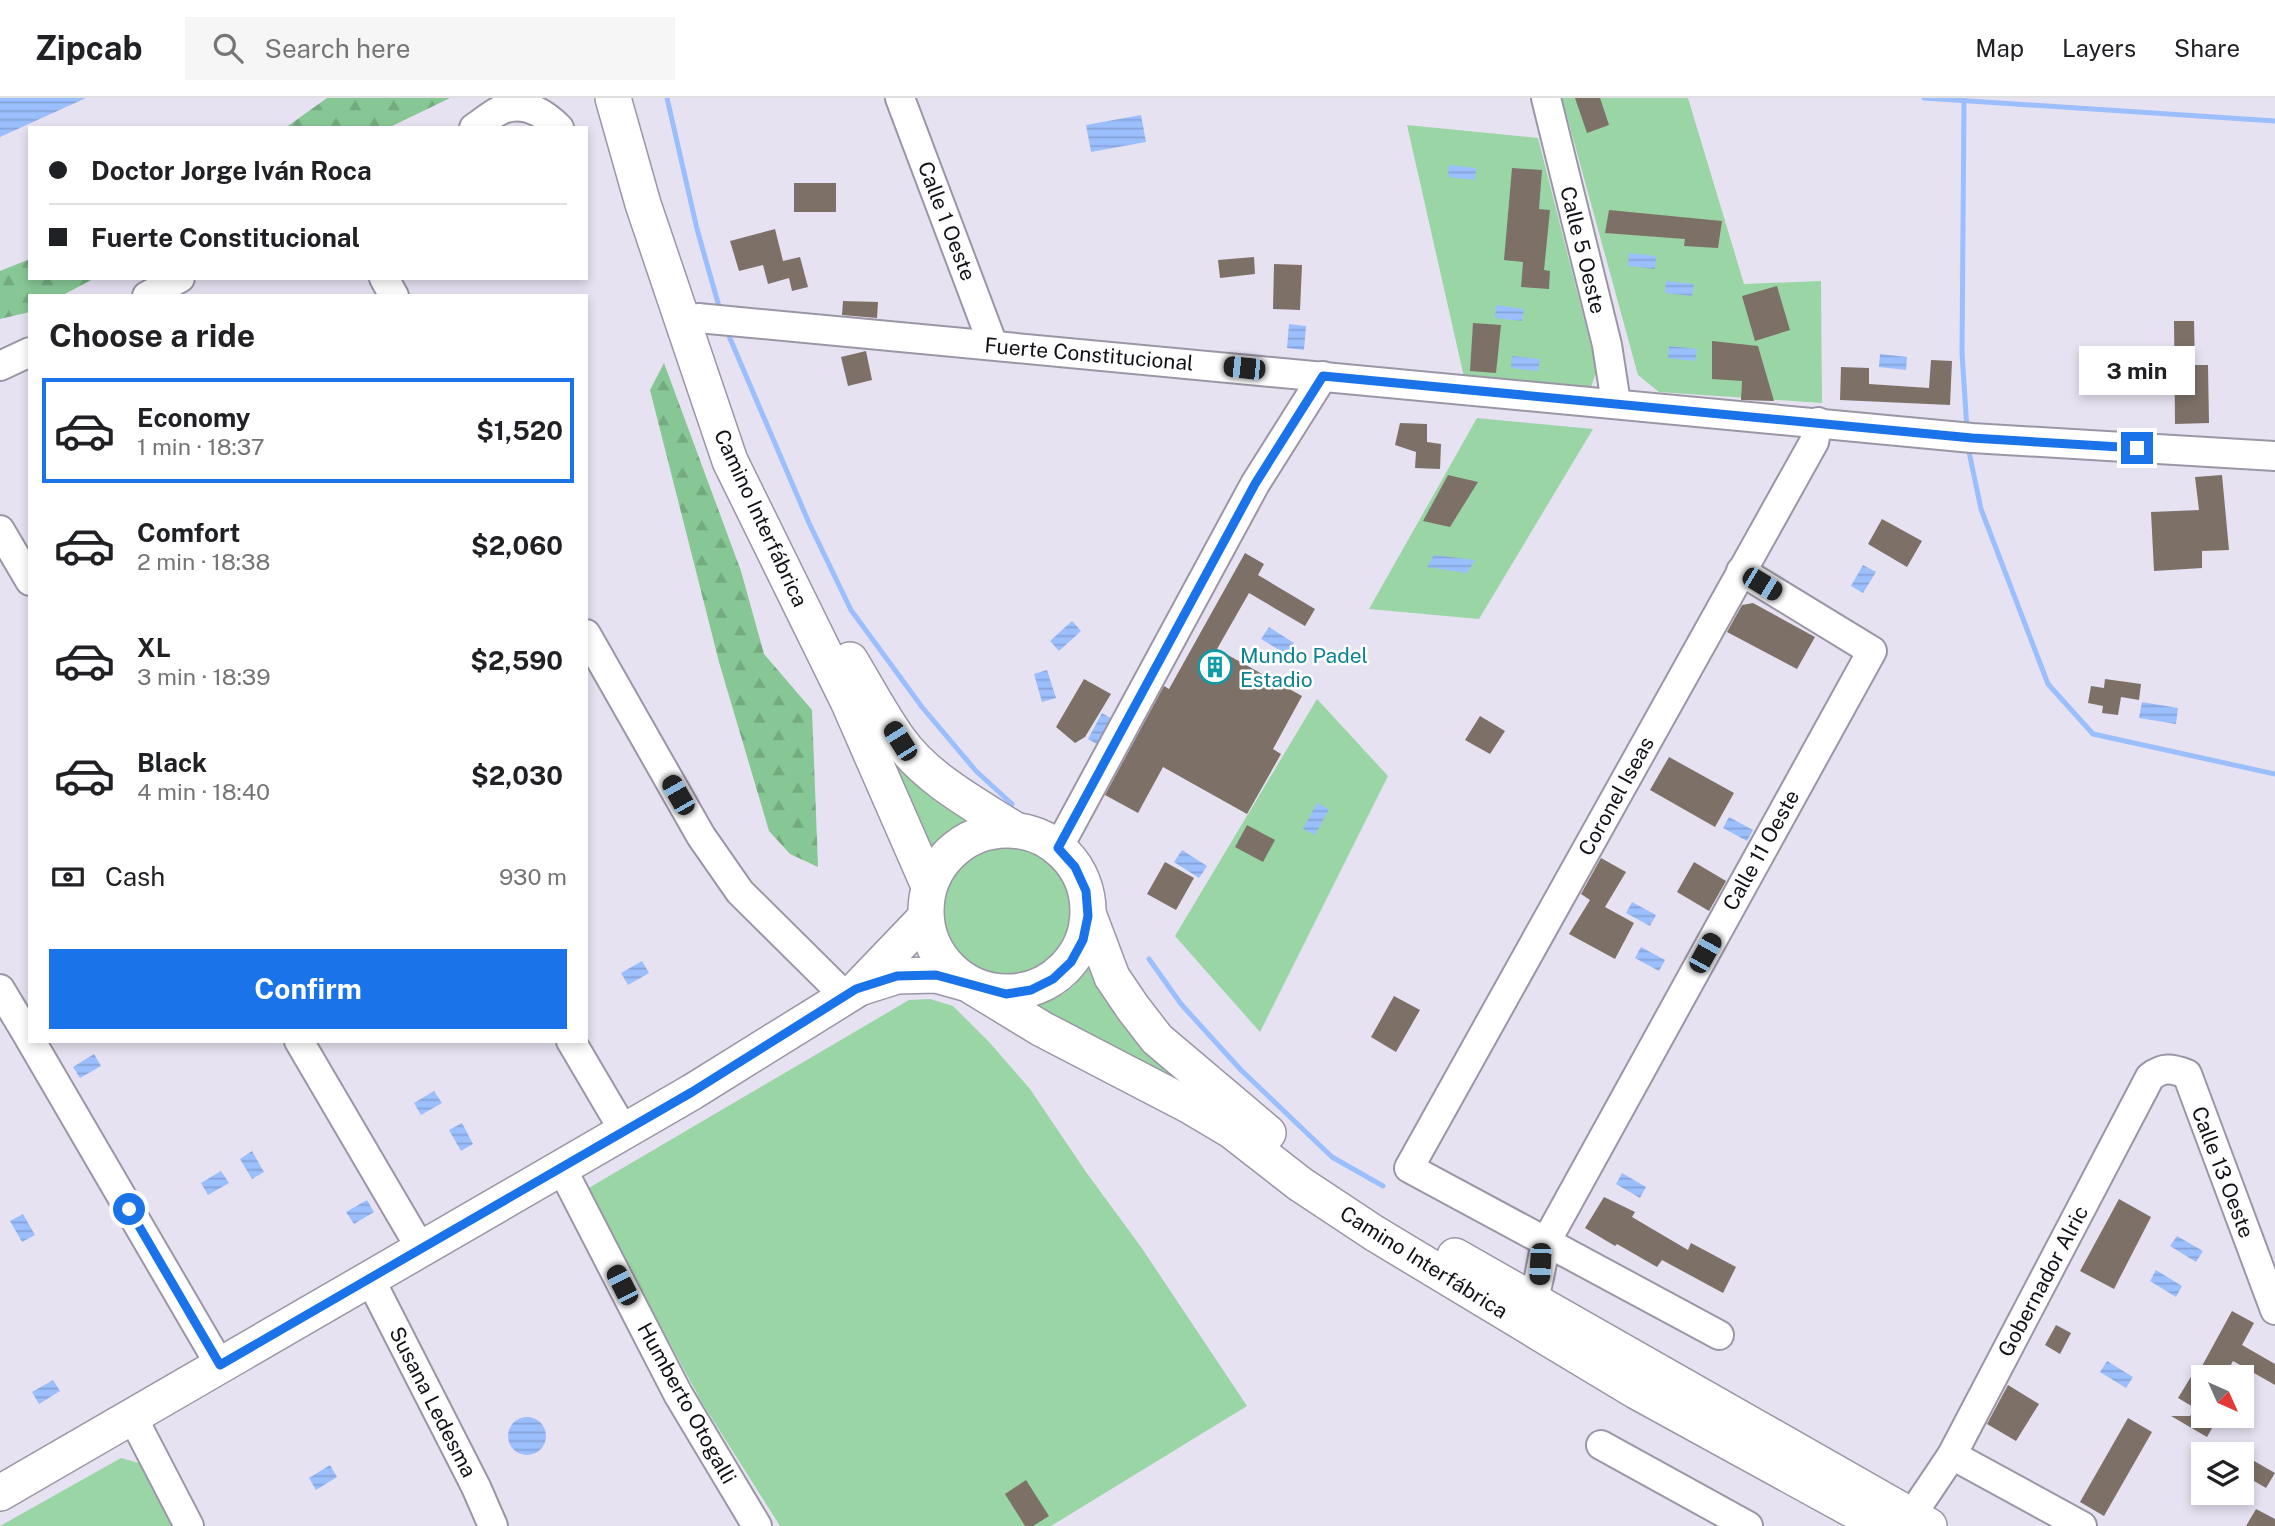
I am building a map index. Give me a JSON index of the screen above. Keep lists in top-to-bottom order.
{
  "streets": {
    "main road": ["Camino Interfábrica"],
    "street": [
      "Calle 1 Oeste",
      "Calle 5 Oeste",
      "Fuerte Constitucional",
      "Coronel Iseas",
      "Calle 11 Oeste",
      "Calle 13 Oeste",
      "Gobernador Alric",
      "Susana Ledesma",
      "Humberto Otogalli"
    ]
  },
  "crossings": [
    ["Calle 1 Oeste", "Fuerte Constitucional"],
    ["Calle 5 Oeste", "Fuerte Constitucional"],
    ["Fuerte Constitucional", "Camino Interfábrica"],
    ["Fuerte Constitucional", "Coronel Iseas"],
    ["Camino Interfábrica", "Calle 11 Oeste"],
    ["Camino Interfábrica", "Gobernador Alric"],
    ["Coronel Iseas", "Calle 11 Oeste"],
    ["Calle 13 Oeste", "Gobernador Alric"]
  ],
  "places": {
    "building": ["Mundo Padel Estadio"]
  },
  "north": "bottom right",
  "page": {
    "header": "Zipcab",
    "search": "Search here",
    "nav": ["Map", "Layers", "Share"],
    "banner": ["Doctor Jorge Iván Roca", "Fuerte Constitucional"],
    "heading": "Choose a ride",
    "bubble": "3 min",
    "list": [
      {
        "name": "Economy",
        "note": "1 min · 18:37",
        "value": "$1,520"
      },
      {
        "name": "Comfort",
        "note": "2 min · 18:38",
        "value": "$2,060"
      },
      {
        "name": "XL",
        "note": "3 min · 18:39",
        "value": "$2,590"
      },
      {
        "name": "Black",
        "note": "4 min · 18:40",
        "value": "$2,030"
      }
    ],
    "pay": ["Cash", "930 m"],
    "buttons": "Confirm"
  }
}
